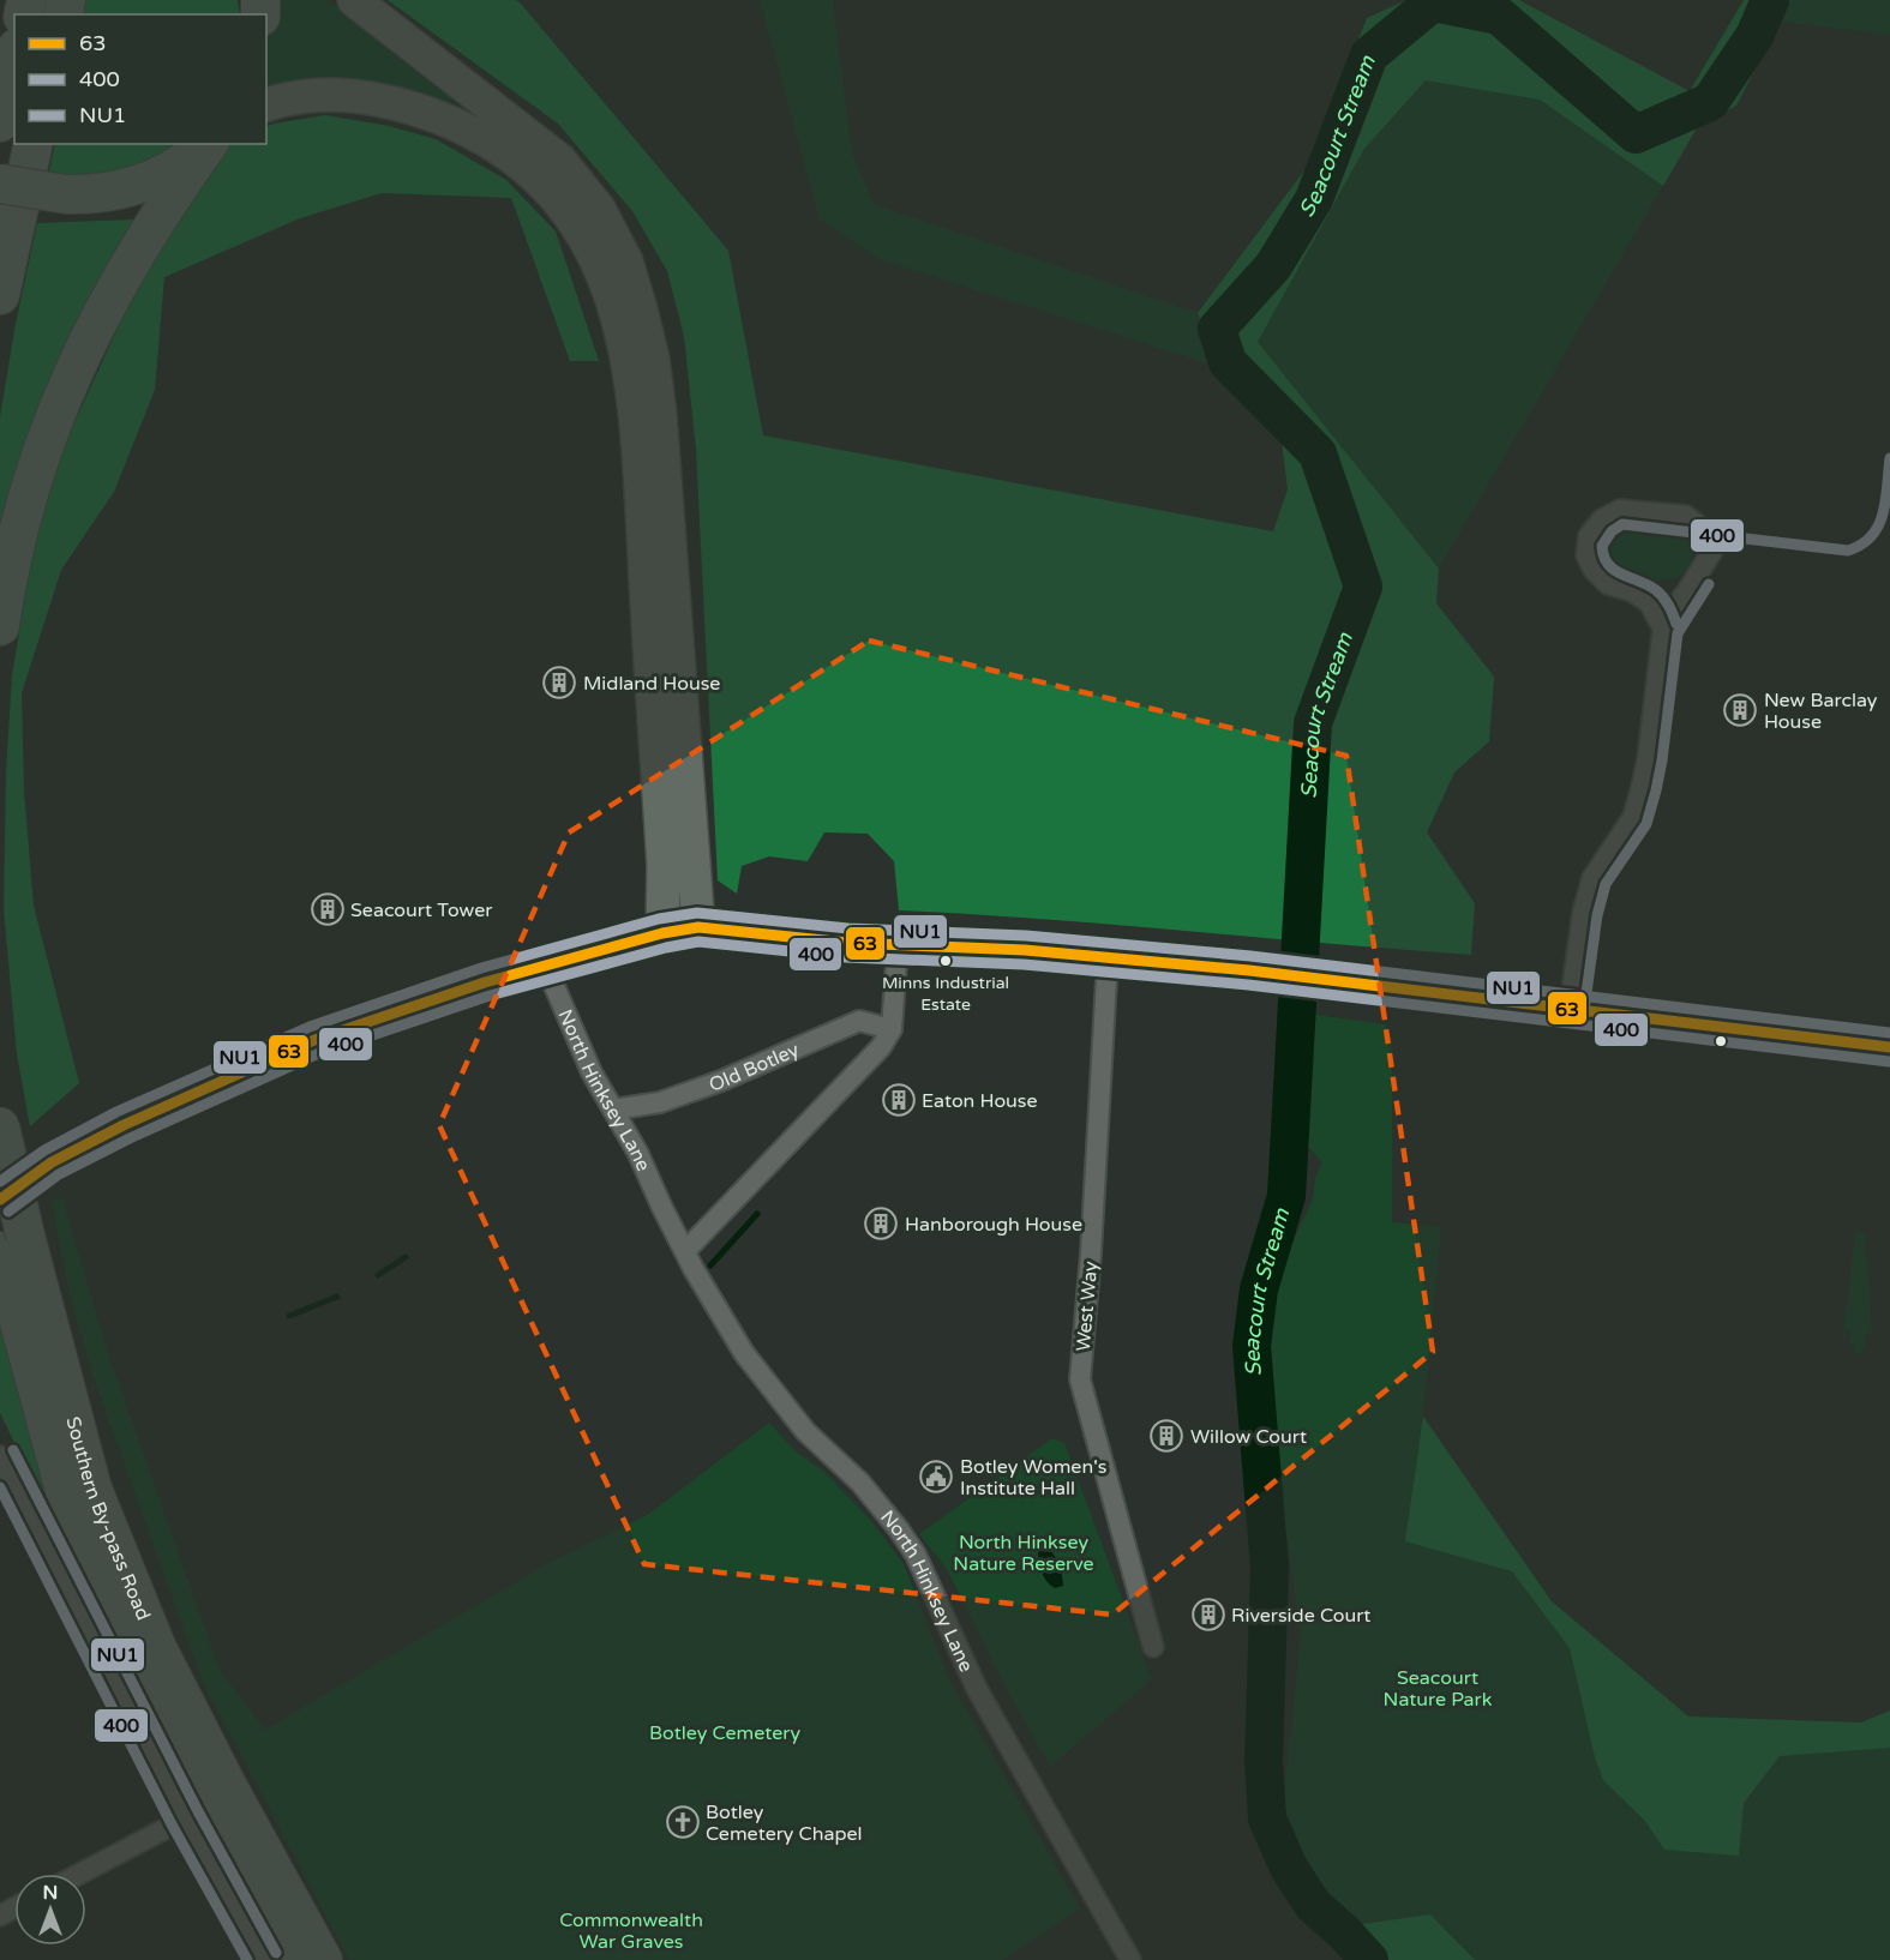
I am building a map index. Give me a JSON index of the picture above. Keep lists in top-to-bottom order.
{
  "streets": {
    "highway": ["Southern By-pass Road"],
    "street": ["Old Botley", "North Hinksey Lane", "West Way"]
  },
  "crossings": [
    ["Old Botley", "North Hinksey Lane"]
  ],
  "water": ["Seacourt Stream"],
  "parks": [
    "North Hinksey Nature Reserve",
    "Seacourt Nature Park",
    "Botley Cemetery",
    "Commonwealth War Graves"
  ],
  "places": {
    "building": [
      "Midland House",
      "New Barclay House",
      "Seacourt Tower",
      "Eaton House",
      "Hanborough House",
      "Willow Court",
      "Riverside Court"
    ],
    "other": ["Minns Industrial Estate"],
    "public building": ["Botley Women's Institute Hall"],
    "church": ["Botley Cemetery Chapel"]
  },
  "lines": ["transit line 400", "transit line NU1", "transit line 63"],
  "legend": ["63", "400", "NU1"],
  "north": "top"
}
